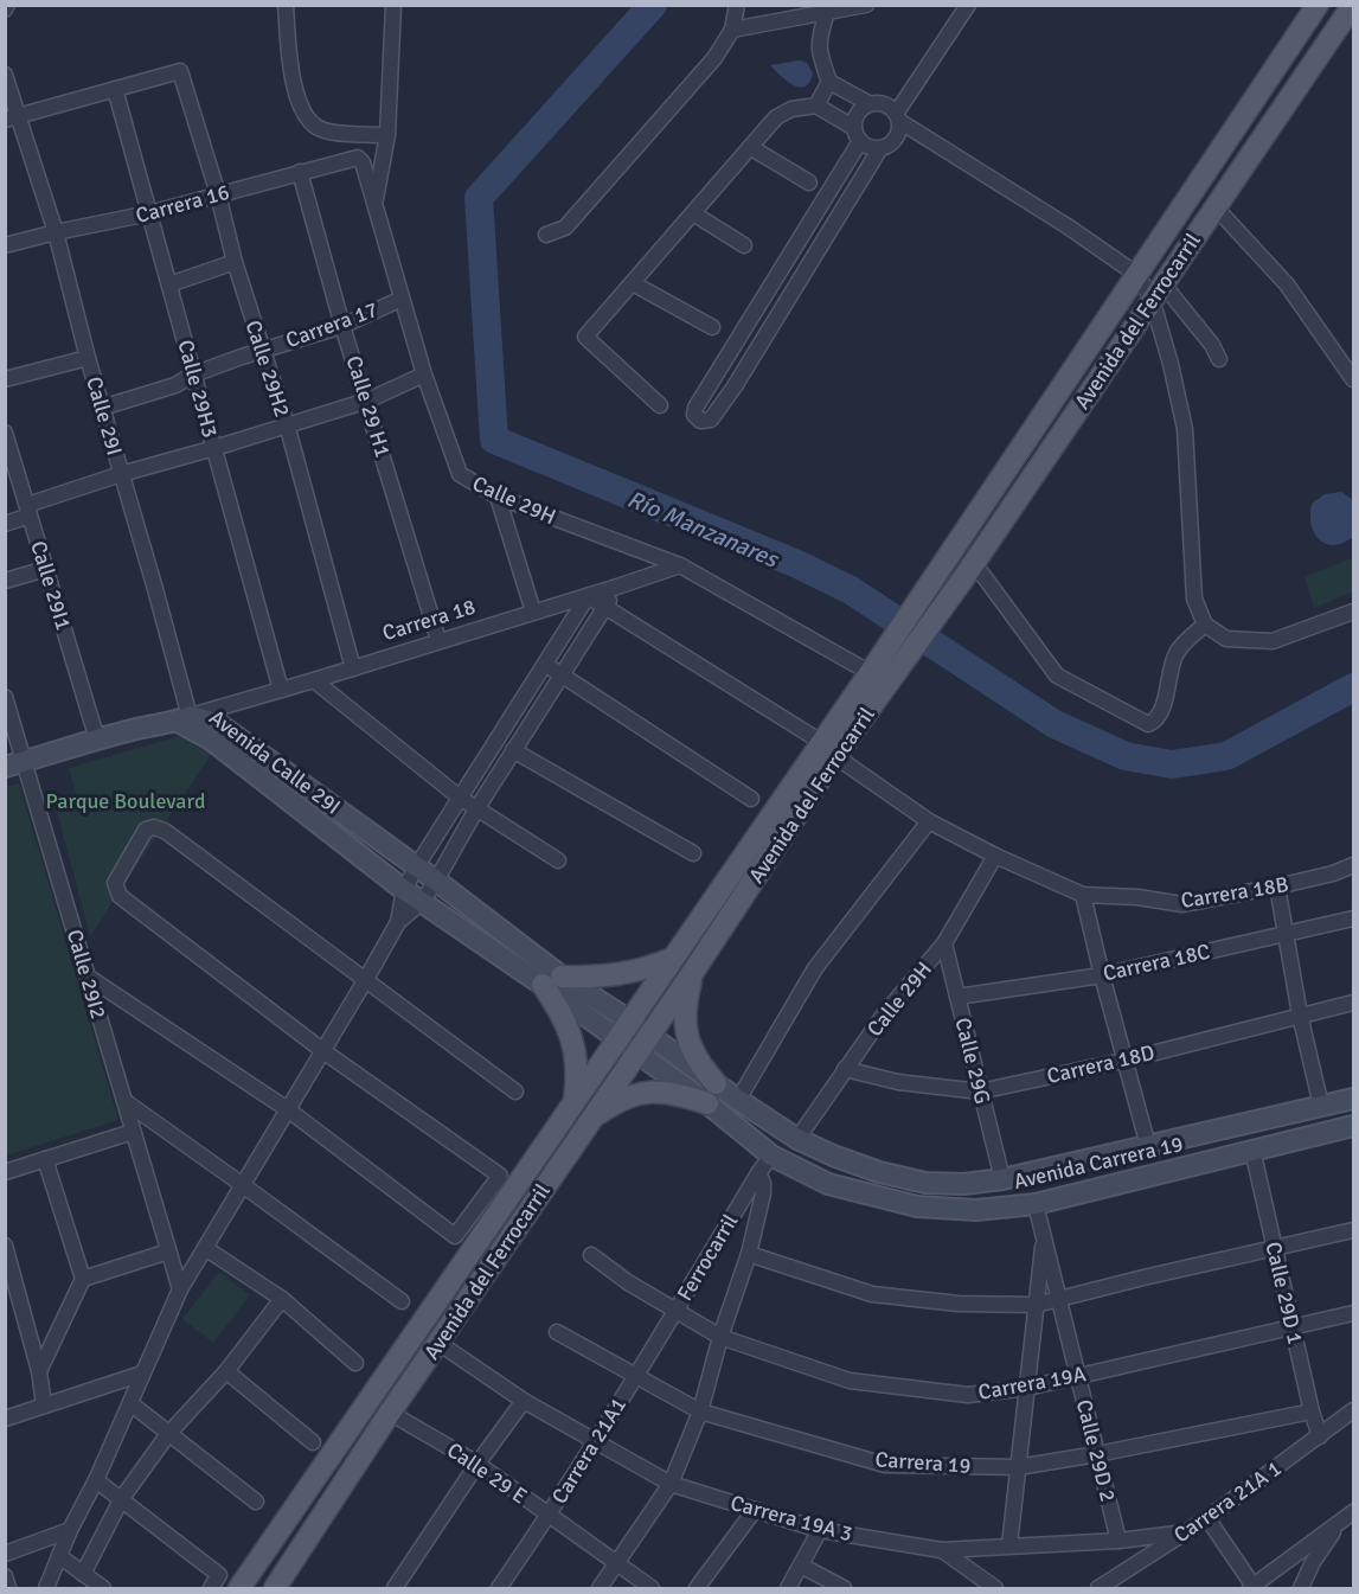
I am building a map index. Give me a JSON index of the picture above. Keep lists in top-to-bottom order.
{
  "streets": {
    "main road": [
      "Avenida del Ferrocarril",
      "Carrera 18",
      "Avenida Calle 29I",
      "Avenida Carrera 19"
    ],
    "street": [
      "Carrera 16",
      "Carrera 17",
      "Calle 29H2",
      "Calle 29H3",
      "Calle 29 H1",
      "Calle 29I",
      "Calle 29H",
      "Calle 29I1",
      "Carrera 18B",
      "Carrera 18C",
      "Calle 29I2",
      "Calle 29G",
      "Carrera 18D",
      "Ferrocarril",
      "Calle 29D 1",
      "Carrera 19A",
      "Carrera 21A1",
      "Calle 29D 2",
      "Carrera 19",
      "Calle 29 E",
      "Carrera 21A 1",
      "Carrera 19A 3"
    ]
  },
  "crossings": [
    ["Carrera 16", "Calle 29H2"],
    ["Carrera 16", "Calle 29H3"],
    ["Carrera 16", "Calle 29 H1"],
    ["Carrera 16", "Calle 29I"],
    ["Carrera 16", "Calle 29H"],
    ["Avenida del Ferrocarril", "Calle 29H"],
    ["Avenida del Ferrocarril", "Avenida Calle 29I"],
    ["Avenida del Ferrocarril", "Carrera 18B"],
    ["Avenida del Ferrocarril", "Avenida Carrera 19"],
    ["Avenida del Ferrocarril", "Calle 29 E"],
    ["Avenida del Ferrocarril", "Carrera 19A 3"],
    ["Carrera 17", "Calle 29H2"],
    ["Carrera 17", "Calle 29H3"],
    ["Carrera 17", "Calle 29 H1"],
    ["Carrera 17", "Calle 29I"],
    ["Carrera 17", "Calle 29H"],
    ["Calle 29H2", "Calle 29H3"],
    ["Calle 29H2", "Carrera 18"],
    ["Calle 29H3", "Carrera 18"],
    ["Calle 29 H1", "Carrera 18"],
    ["Calle 29I", "Carrera 18"],
    ["Calle 29I", "Avenida Calle 29I"],
    ["Calle 29H", "Carrera 18"],
    ["Calle 29H", "Carrera 18B"],
    ["Calle 29H", "Calle 29G"],
    ["Calle 29H", "Carrera 18D"],
    ["Calle 29H", "Avenida Carrera 19"],
    ["Calle 29I1", "Carrera 18"],
    ["Carrera 18", "Avenida Calle 29I"],
    ["Carrera 18", "Carrera 18B"],
    ["Carrera 18", "Calle 29I2"],
    ["Avenida Calle 29I", "Avenida Carrera 19"],
    ["Carrera 18C", "Calle 29G"],
    ["Calle 29G", "Carrera 18D"],
    ["Calle 29G", "Avenida Carrera 19"],
    ["Avenida Carrera 19", "Ferrocarril"],
    ["Avenida Carrera 19", "Calle 29D 1"],
    ["Avenida Carrera 19", "Calle 29D 2"],
    ["Ferrocarril", "Carrera 19A"],
    ["Ferrocarril", "Carrera 21A1"],
    ["Calle 29D 1", "Carrera 19A"],
    ["Calle 29D 1", "Carrera 19"],
    ["Calle 29D 1", "Carrera 21A 1"],
    ["Carrera 19A", "Carrera 21A1"],
    ["Carrera 19A", "Calle 29D 2"],
    ["Carrera 21A1", "Carrera 19"],
    ["Carrera 21A1", "Calle 29 E"],
    ["Carrera 21A1", "Carrera 19A 3"],
    ["Calle 29D 2", "Carrera 19"],
    ["Calle 29D 2", "Carrera 19A 3"],
    ["Carrera 21A 1", "Carrera 19A 3"]
  ],
  "water": ["Río Manzanares"],
  "parks": ["Parque Boulevard"]
}
